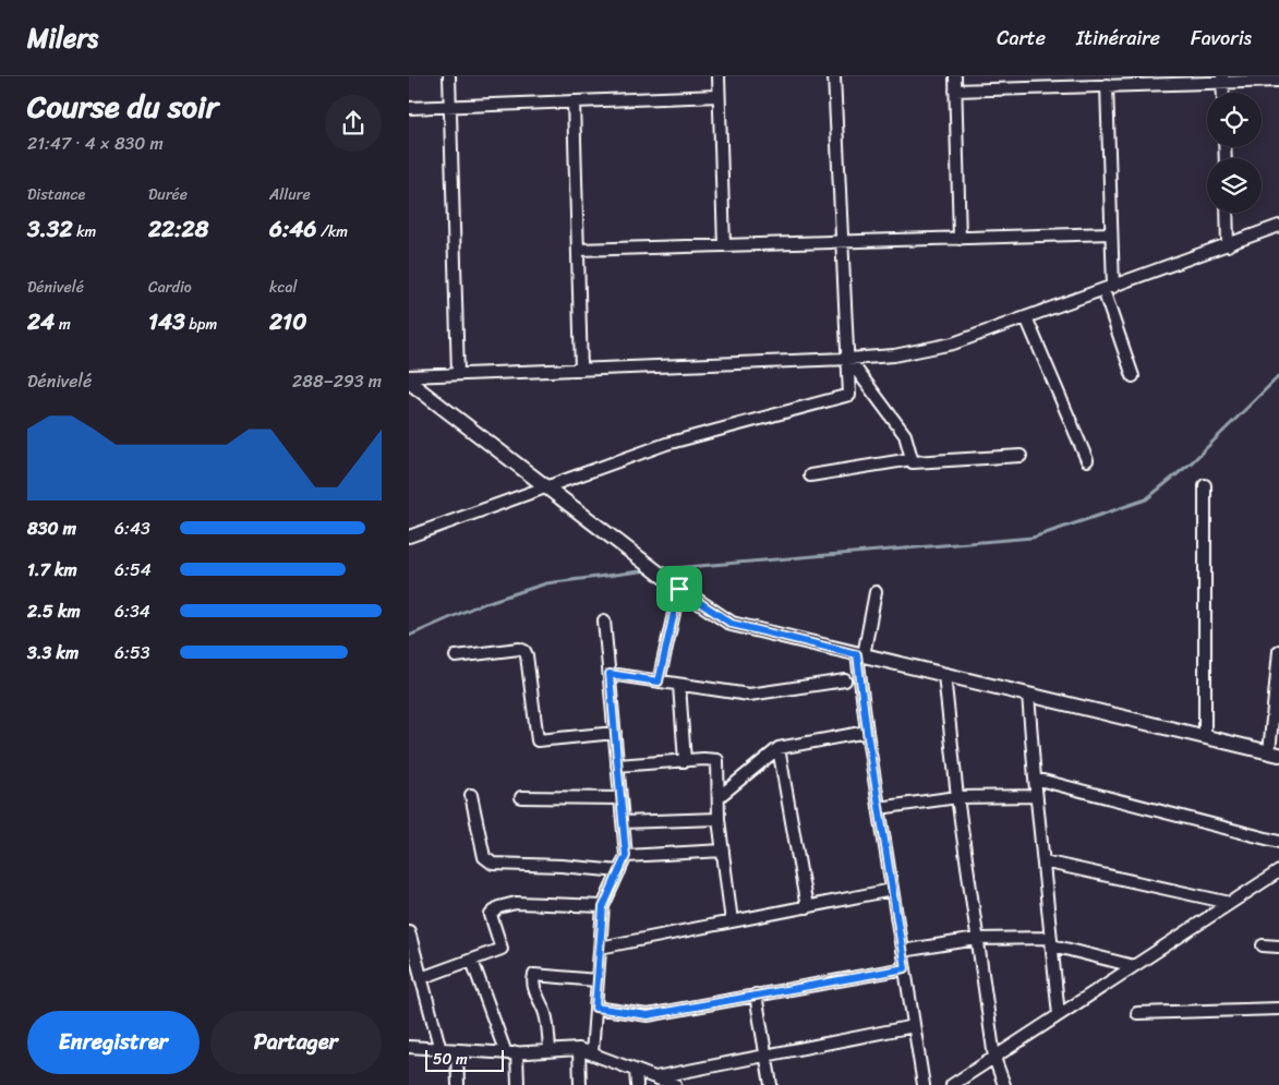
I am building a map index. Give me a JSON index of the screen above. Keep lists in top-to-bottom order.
{
  "scale_bar": "50 m",
  "page": {
    "header": "Milers",
    "nav": ["Carte", "Itinéraire", "Favoris"],
    "heading": ["Course du soir", "21:47 · 4 × 830 m"],
    "stats": [
      ["Distance", "3.32 km"],
      ["Durée", "22:28"],
      ["Allure", "6:46 /km"],
      ["Dénivelé", "24 m"],
      ["Cardio", "143 bpm"],
      ["kcal", "210"]
    ],
    "chart": ["Dénivelé", "288–293 m"],
    "list": [
      {
        "name": "830 m",
        "note": "6:43"
      },
      {
        "name": "1.7 km",
        "note": "6:54"
      },
      {
        "name": "2.5 km",
        "note": "6:34"
      },
      {
        "name": "3.3 km",
        "note": "6:53"
      }
    ],
    "buttons": ["Enregistrer", "Partager"],
    "scale": "50 m"
  }
}
